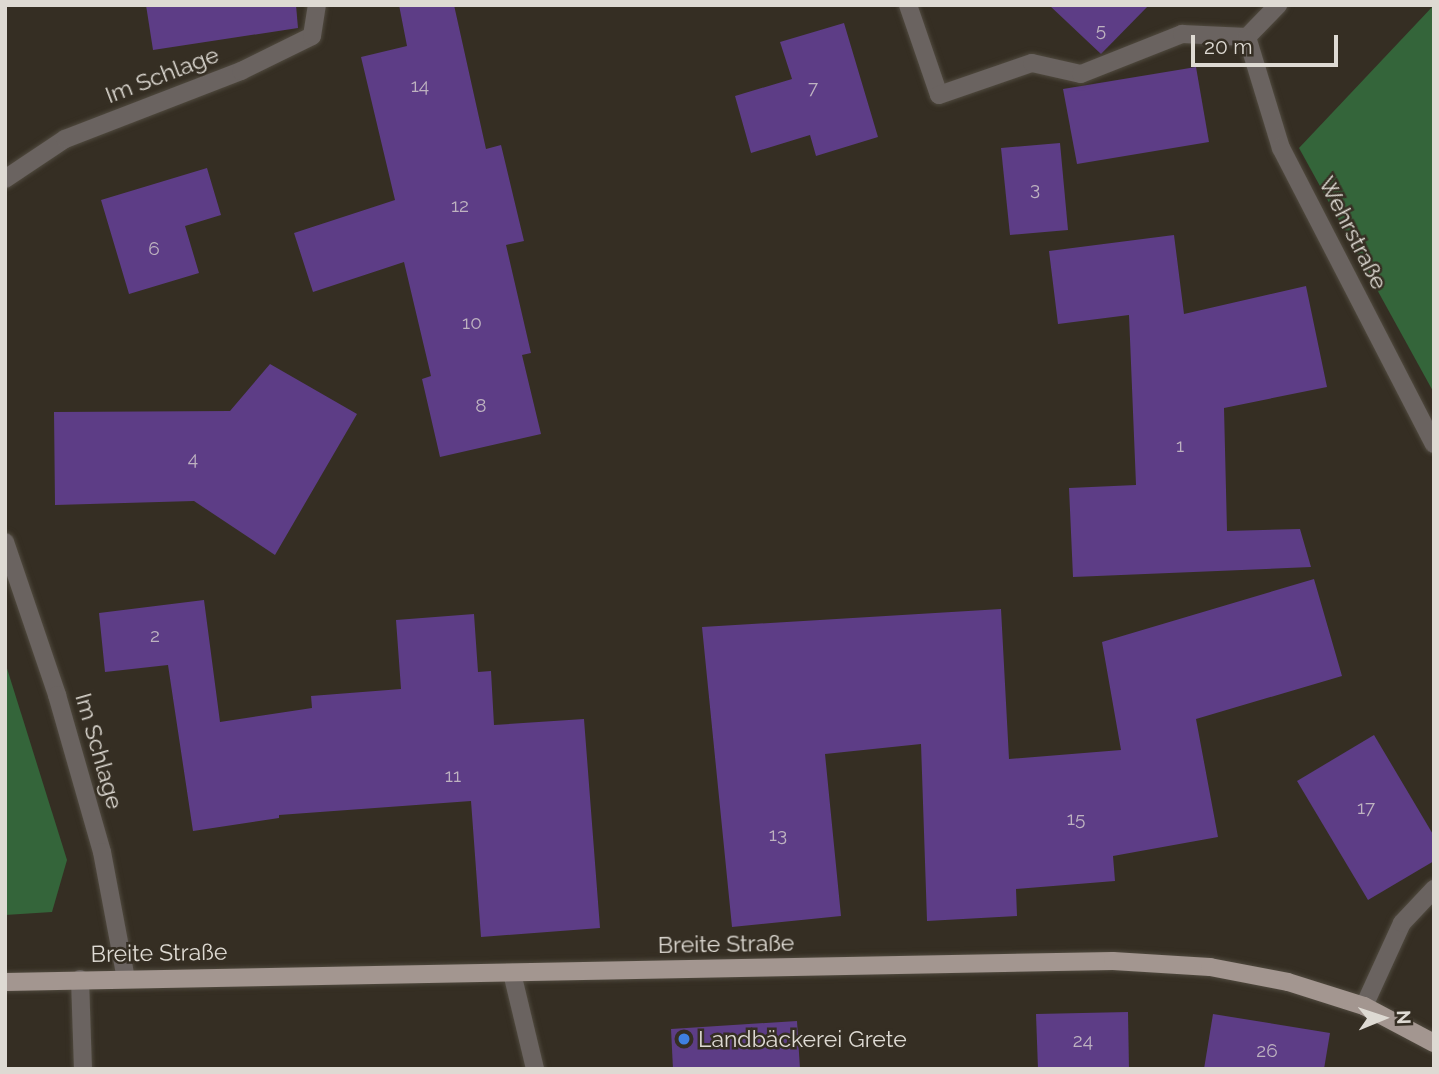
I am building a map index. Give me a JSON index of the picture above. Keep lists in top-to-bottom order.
{
  "streets": {
    "main road": ["Breite Straße"],
    "street": ["Im Schlage", "Wehrstraße"]
  },
  "crossings": [
    ["Im Schlage", "Breite Straße"]
  ],
  "places": ["Landbäckerei Grete"],
  "house_numbers": [
    "5",
    "14",
    "7",
    "3",
    "12",
    "6",
    "10",
    "8",
    "1",
    "4",
    "2",
    "11",
    "17",
    "15",
    "13",
    "24",
    "26"
  ],
  "scale_bar": "20 m",
  "north": "right"
}
